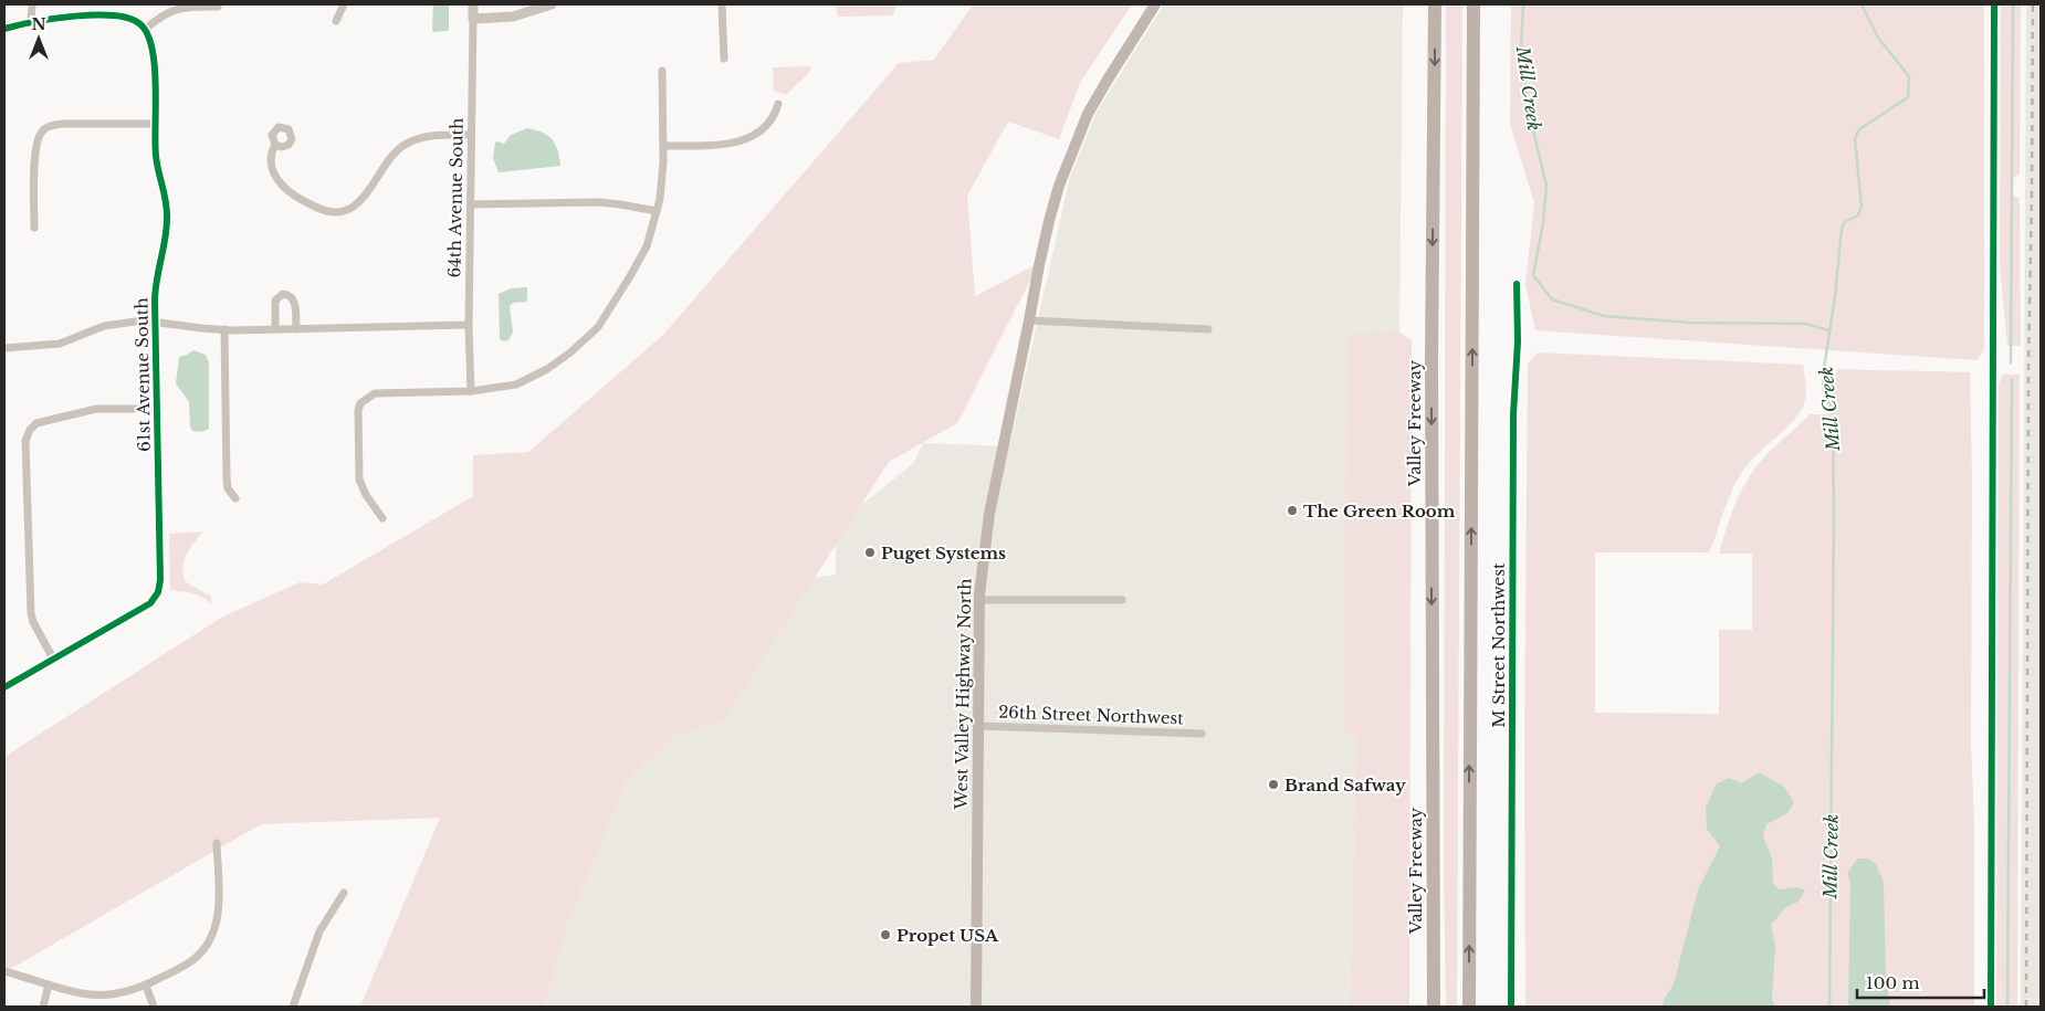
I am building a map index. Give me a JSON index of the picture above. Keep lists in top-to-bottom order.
{
  "streets": {
    "highway": ["Valley Freeway"],
    "main road": ["West Valley Highway North"],
    "street": [
      "64th Avenue South",
      "61st Avenue South",
      "M Street Northwest",
      "26th Street Northwest"
    ]
  },
  "crossings": [
    ["West Valley Highway North", "26th Street Northwest"]
  ],
  "water": ["Mill Creek"],
  "places": [
    "The Green Room",
    "Puget Systems",
    "Brand Safway",
    "Propet USA"
  ],
  "scale_bar": "100 m",
  "north": "top"
}
